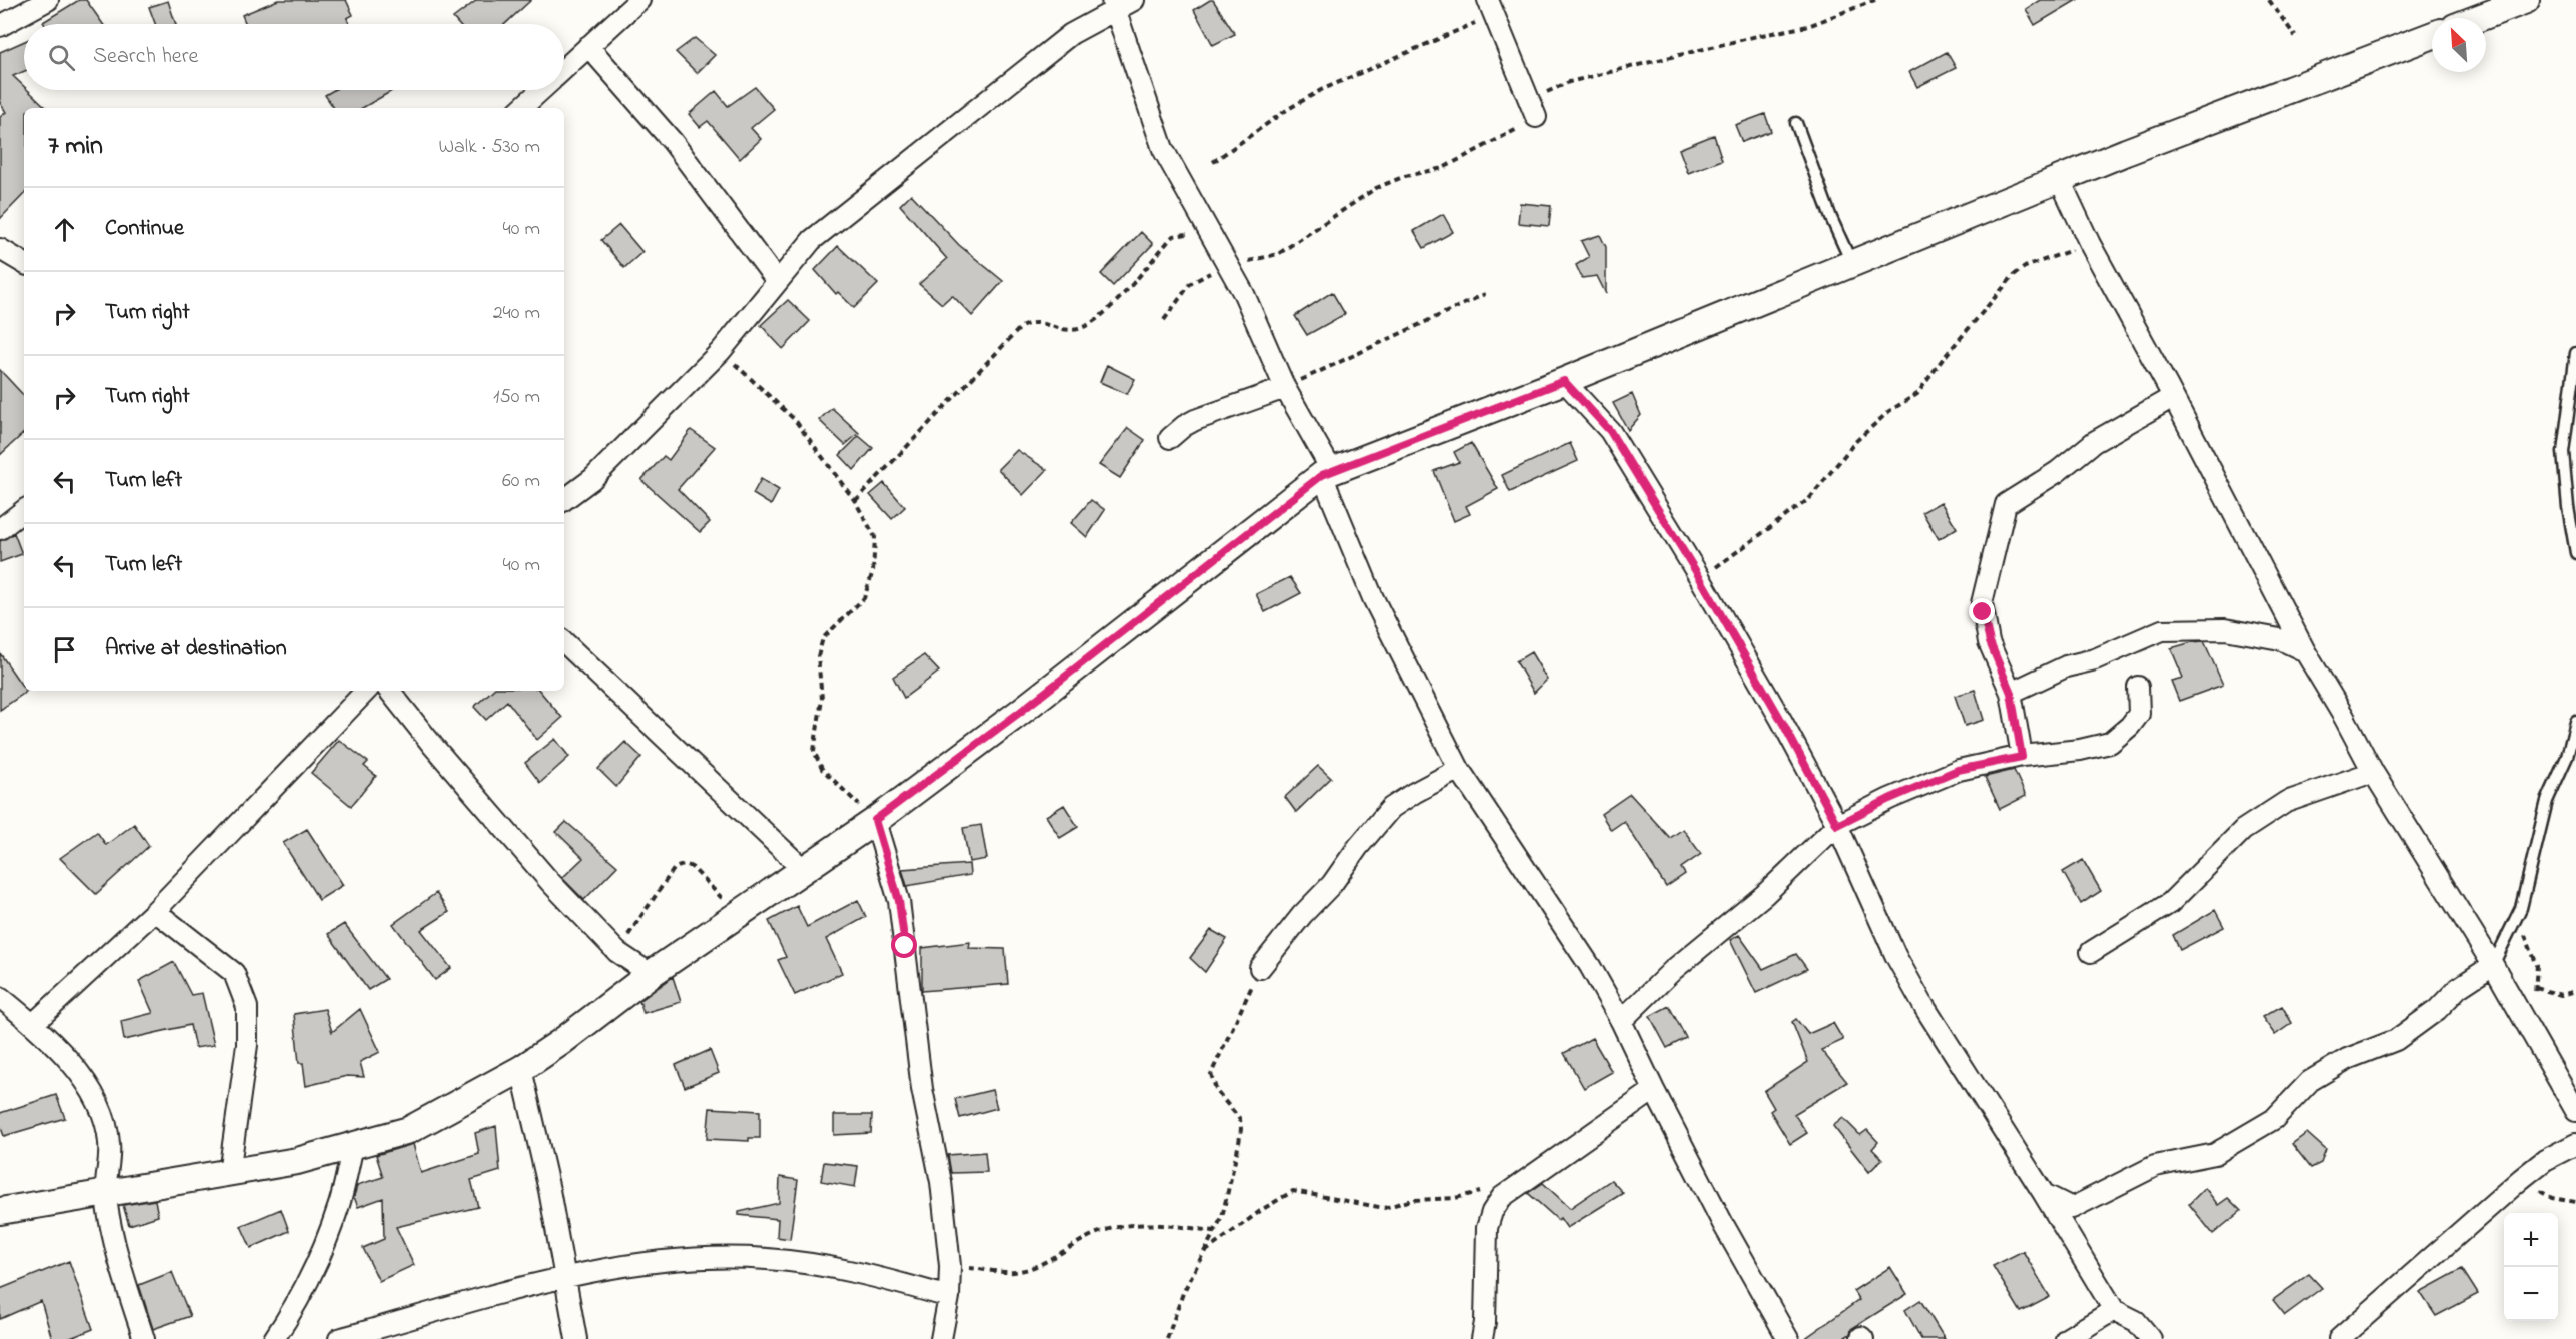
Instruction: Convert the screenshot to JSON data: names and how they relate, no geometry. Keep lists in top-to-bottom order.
{
  "north": "top left",
  "page": {
    "search": "Search here",
    "heading": ["7 min", "Walk · 530 m"],
    "list": [
      ["Continue", "40 m"],
      ["Turn right", "240 m"],
      ["Turn right", "150 m"],
      ["Turn left", "60 m"],
      ["Turn left", "40 m"],
      "Arrive at destination"
    ],
    "map_buttons": ["+", "−"]
  }
}
